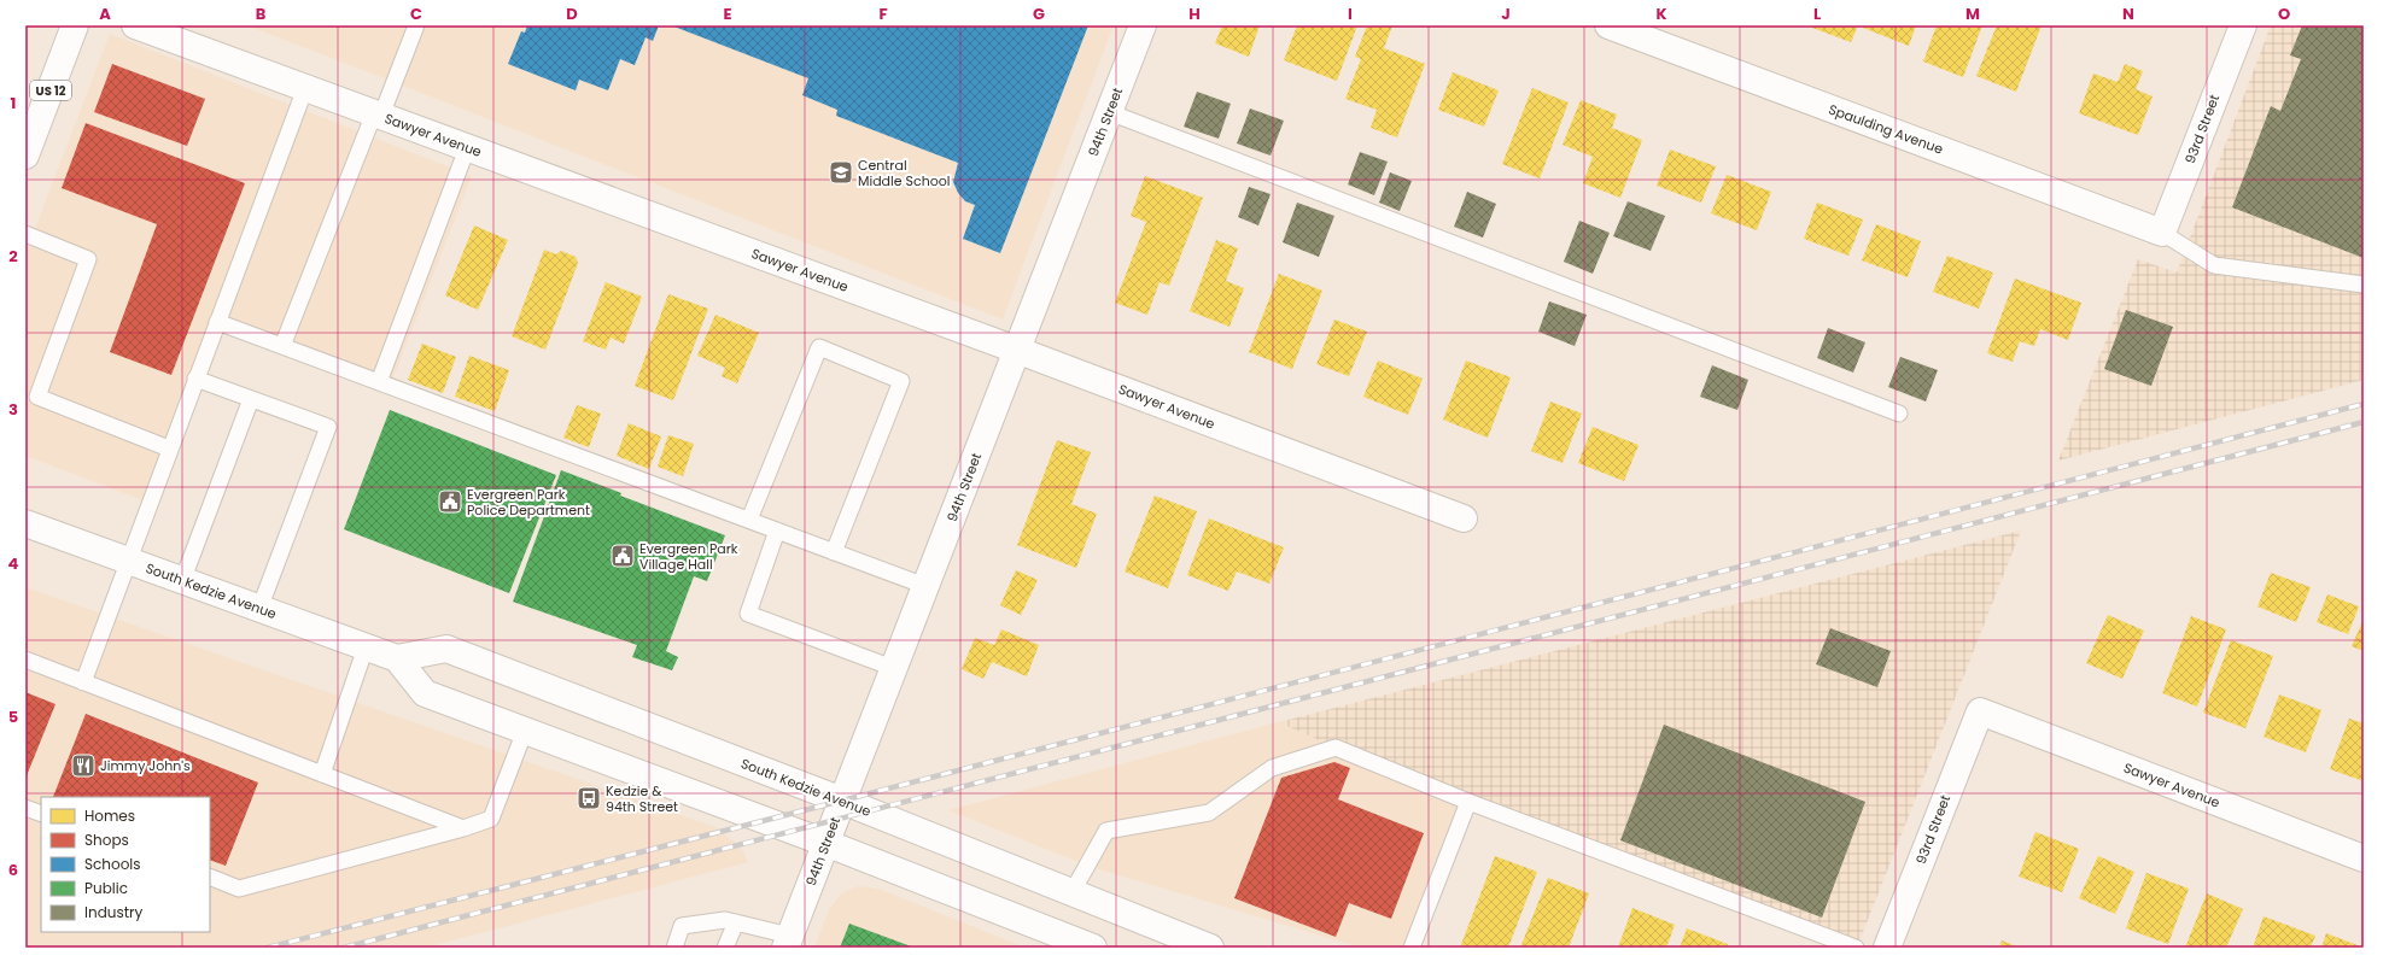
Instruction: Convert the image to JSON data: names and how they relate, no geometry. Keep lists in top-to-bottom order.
{
  "streets": {
    "street": [
      "US 12",
      "94th Street",
      "Spaulding Avenue",
      "93rd Street",
      "Sawyer Avenue",
      "South Kedzie Avenue"
    ]
  },
  "crossings": [
    ["94th Street", "Sawyer Avenue"],
    ["94th Street", "South Kedzie Avenue"],
    ["Spaulding Avenue", "93rd Street"],
    ["93rd Street", "Sawyer Avenue"]
  ],
  "places": {
    "school or university": ["Central Middle School"],
    "public building": ["Evergreen Park Police Department", "Evergreen Park Village Hall"],
    "restaurant": ["Jimmy John's"],
    "bus stop": ["Kedzie & 94th Street"]
  },
  "legend": [
    "Homes",
    "Shops",
    "Schools",
    "Public",
    "Industry"
  ],
  "grid": {
    "columns": [
      "A",
      "B",
      "C",
      "D",
      "E",
      "F",
      "G",
      "H",
      "I",
      "J",
      "K",
      "L",
      "M",
      "N",
      "O"
    ],
    "rows": [
      "1",
      "2",
      "3",
      "4",
      "5",
      "6"
    ]
  }
}
